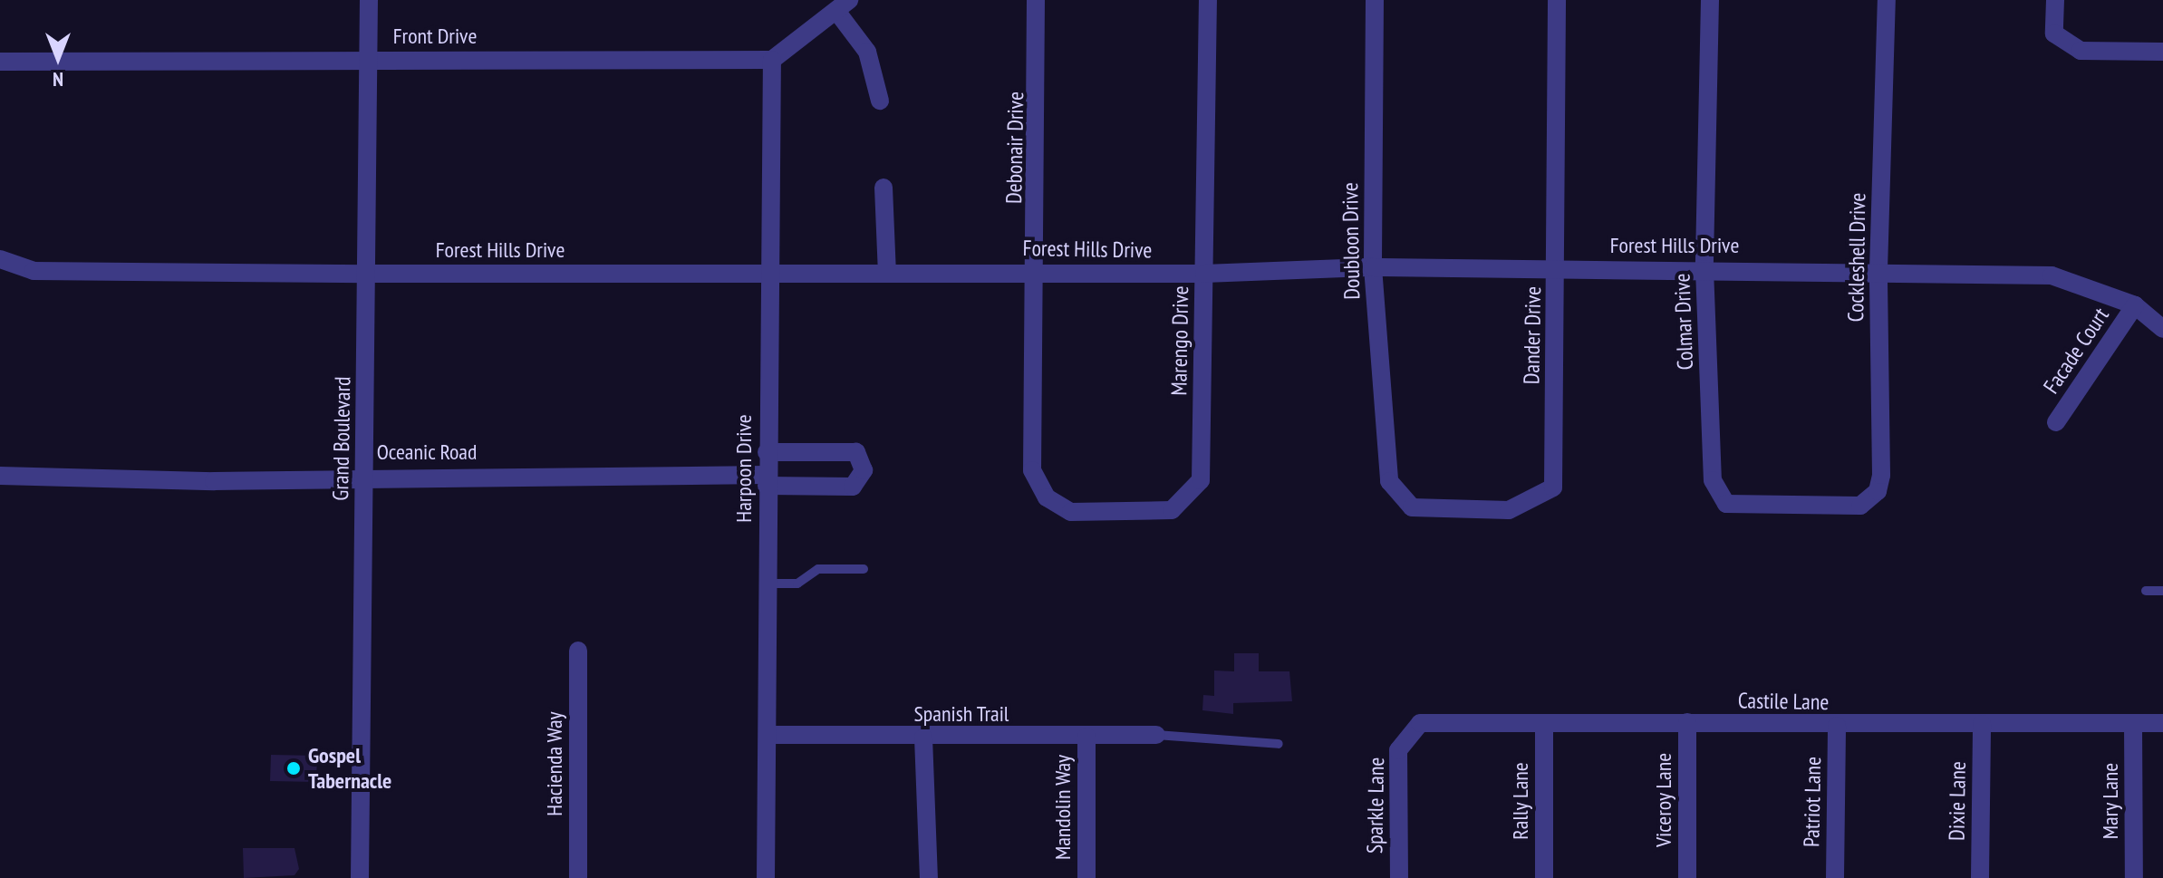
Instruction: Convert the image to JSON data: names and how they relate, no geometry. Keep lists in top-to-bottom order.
{
  "streets": {
    "street": [
      "Front Drive",
      "Debonair Drive",
      "Doubloon Drive",
      "Forest Hills Drive",
      "Cockleshell Drive",
      "Colmar Drive",
      "Dander Drive",
      "Marengo Drive",
      "Facade Court",
      "Grand Boulevard",
      "Oceanic Road",
      "Harpoon Drive",
      "Castile Lane",
      "Spanish Trail",
      "Hacienda Way",
      "Viceroy Lane",
      "Rally Lane",
      "Dixie Lane",
      "Mary Lane",
      "Patriot Lane",
      "Sparkle Lane",
      "Mandolin Way"
    ]
  },
  "crossings": [
    ["Front Drive", "Grand Boulevard"],
    ["Front Drive", "Harpoon Drive"],
    ["Debonair Drive", "Forest Hills Drive"],
    ["Debonair Drive", "Marengo Drive"],
    ["Doubloon Drive", "Forest Hills Drive"],
    ["Doubloon Drive", "Dander Drive"],
    ["Forest Hills Drive", "Cockleshell Drive"],
    ["Forest Hills Drive", "Colmar Drive"],
    ["Forest Hills Drive", "Dander Drive"],
    ["Forest Hills Drive", "Marengo Drive"],
    ["Forest Hills Drive", "Facade Court"],
    ["Forest Hills Drive", "Grand Boulevard"],
    ["Forest Hills Drive", "Harpoon Drive"],
    ["Cockleshell Drive", "Colmar Drive"],
    ["Grand Boulevard", "Oceanic Road"],
    ["Oceanic Road", "Harpoon Drive"],
    ["Harpoon Drive", "Spanish Trail"],
    ["Castile Lane", "Viceroy Lane"],
    ["Castile Lane", "Rally Lane"],
    ["Castile Lane", "Dixie Lane"],
    ["Castile Lane", "Mary Lane"],
    ["Castile Lane", "Patriot Lane"],
    ["Castile Lane", "Sparkle Lane"],
    ["Spanish Trail", "Mandolin Way"]
  ],
  "places": ["Gospel Tabernacle"],
  "north": "bottom"
}
